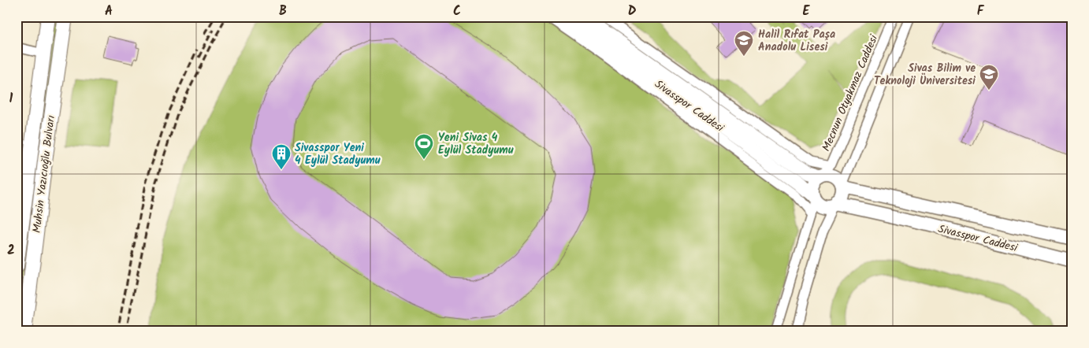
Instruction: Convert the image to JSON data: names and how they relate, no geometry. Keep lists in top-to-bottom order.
{
  "streets": {
    "main road": ["Muhsin Yazıcıoğlu Bulvarı"],
    "street": ["Mecnun Otyakmaz Caddesi", "Sivasspor Caddesi"]
  },
  "crossings": [
    ["Mecnun Otyakmaz Caddesi", "Sivasspor Caddesi"]
  ],
  "places": {
    "school or university": ["Halil Rıfat Paşa Anadolu Lisesi", "Sivas Bilim ve Teknoloji Üniversitesi"],
    "sports": ["Yeni Sivas 4 Eylül Stadyumu"],
    "building": ["Sivasspor Yeni 4 Eylül Stadyumu"]
  },
  "grid": {
    "columns": [
      "A",
      "B",
      "C",
      "D",
      "E",
      "F"
    ],
    "rows": ["1", "2"]
  }
}
